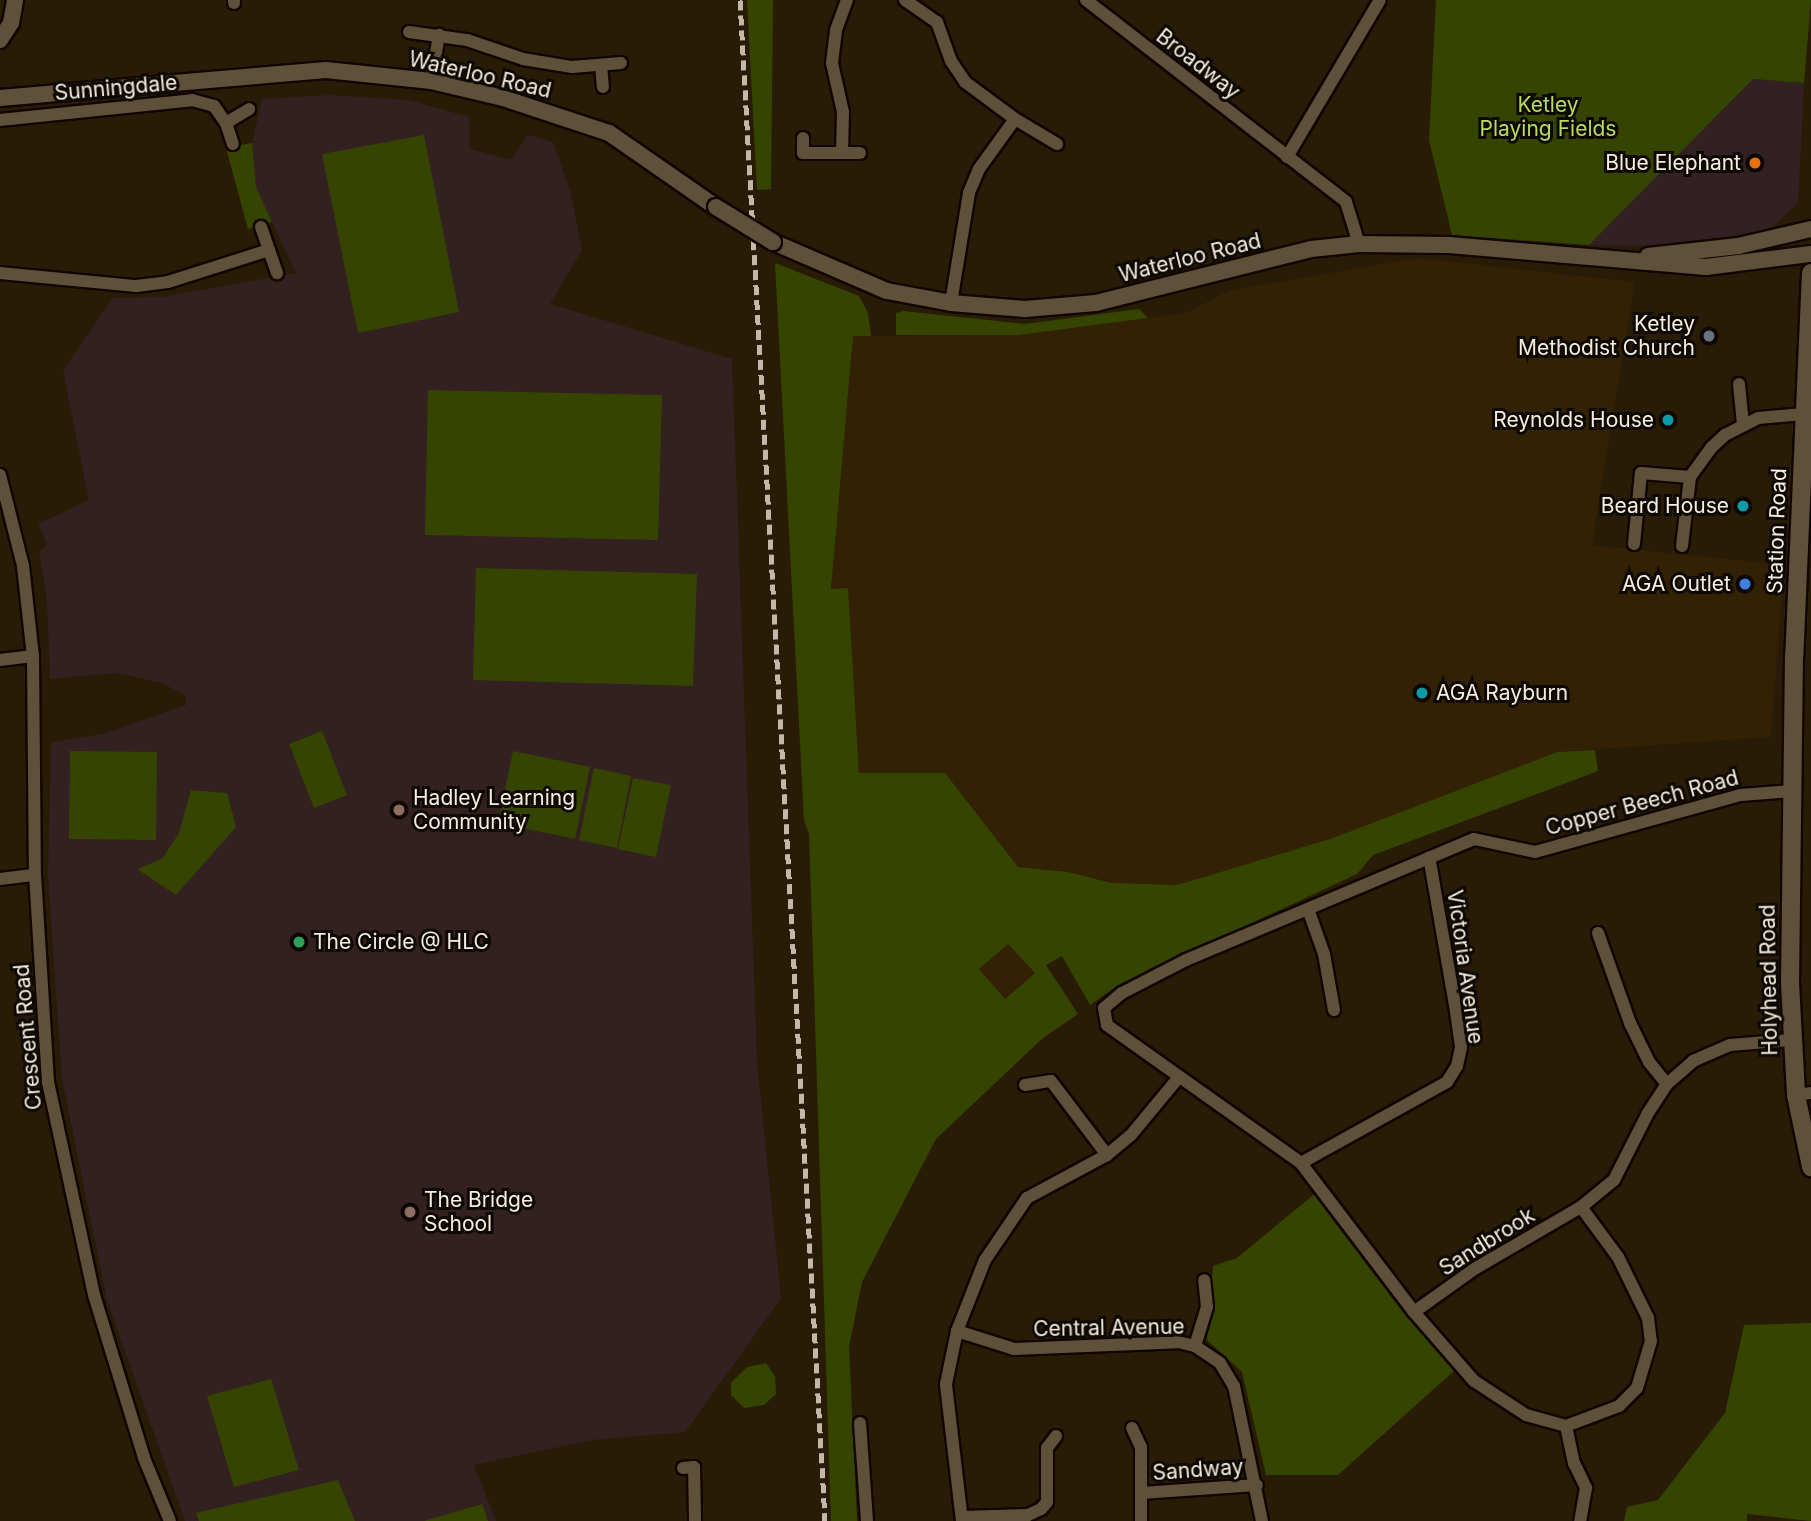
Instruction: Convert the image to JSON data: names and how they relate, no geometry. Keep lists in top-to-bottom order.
{
  "streets": {
    "main road": ["Station Road", "Holyhead Road"],
    "street": [
      "Broadway",
      "Waterloo Road",
      "Sunningdale",
      "Copper Beech Road",
      "Victoria Avenue",
      "Crescent Road",
      "Sandbrook",
      "Central Avenue",
      "Sandway"
    ]
  },
  "crossings": [
    ["Broadway", "Waterloo Road"],
    ["Station Road", "Copper Beech Road"],
    ["Station Road", "Holyhead Road"],
    ["Copper Beech Road", "Victoria Avenue"],
    ["Copper Beech Road", "Holyhead Road"],
    ["Holyhead Road", "Sandbrook"]
  ],
  "parks": ["Ketley Playing Fields"],
  "places": [
    "Blue Elephant",
    "Ketley Methodist Church",
    "Reynolds House",
    "Beard House",
    "AGA Outlet",
    "AGA Rayburn",
    "Hadley Learning Community",
    "The Circle @ HLC",
    "The Bridge School"
  ]
}
